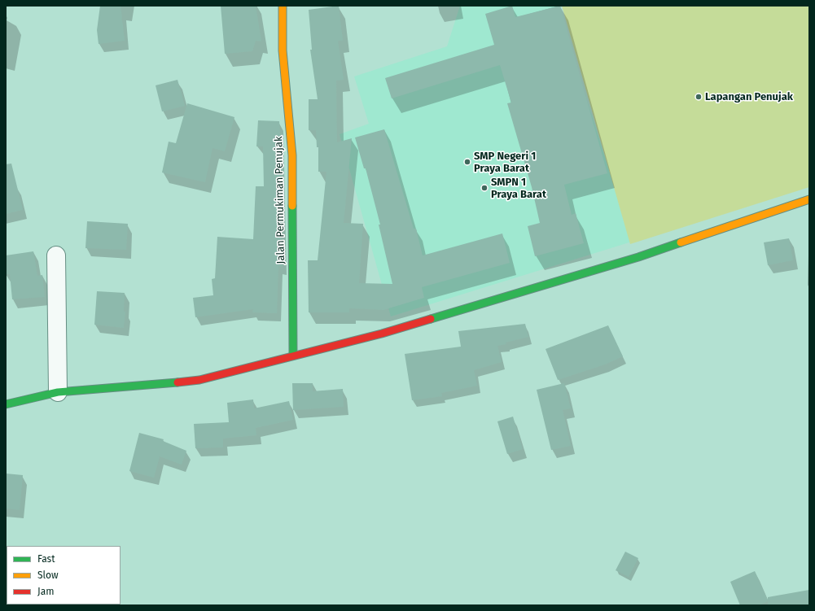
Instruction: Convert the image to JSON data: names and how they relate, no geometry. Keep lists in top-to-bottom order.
{
  "streets": {
    "street": ["Jalan Permukiman Penujak"]
  },
  "places": ["Lapangan Penujak", "SMP Negeri 1 Praya Barat", "SMPN 1 Praya Barat"],
  "legend": ["Fast", "Slow", "Jam"]
}
